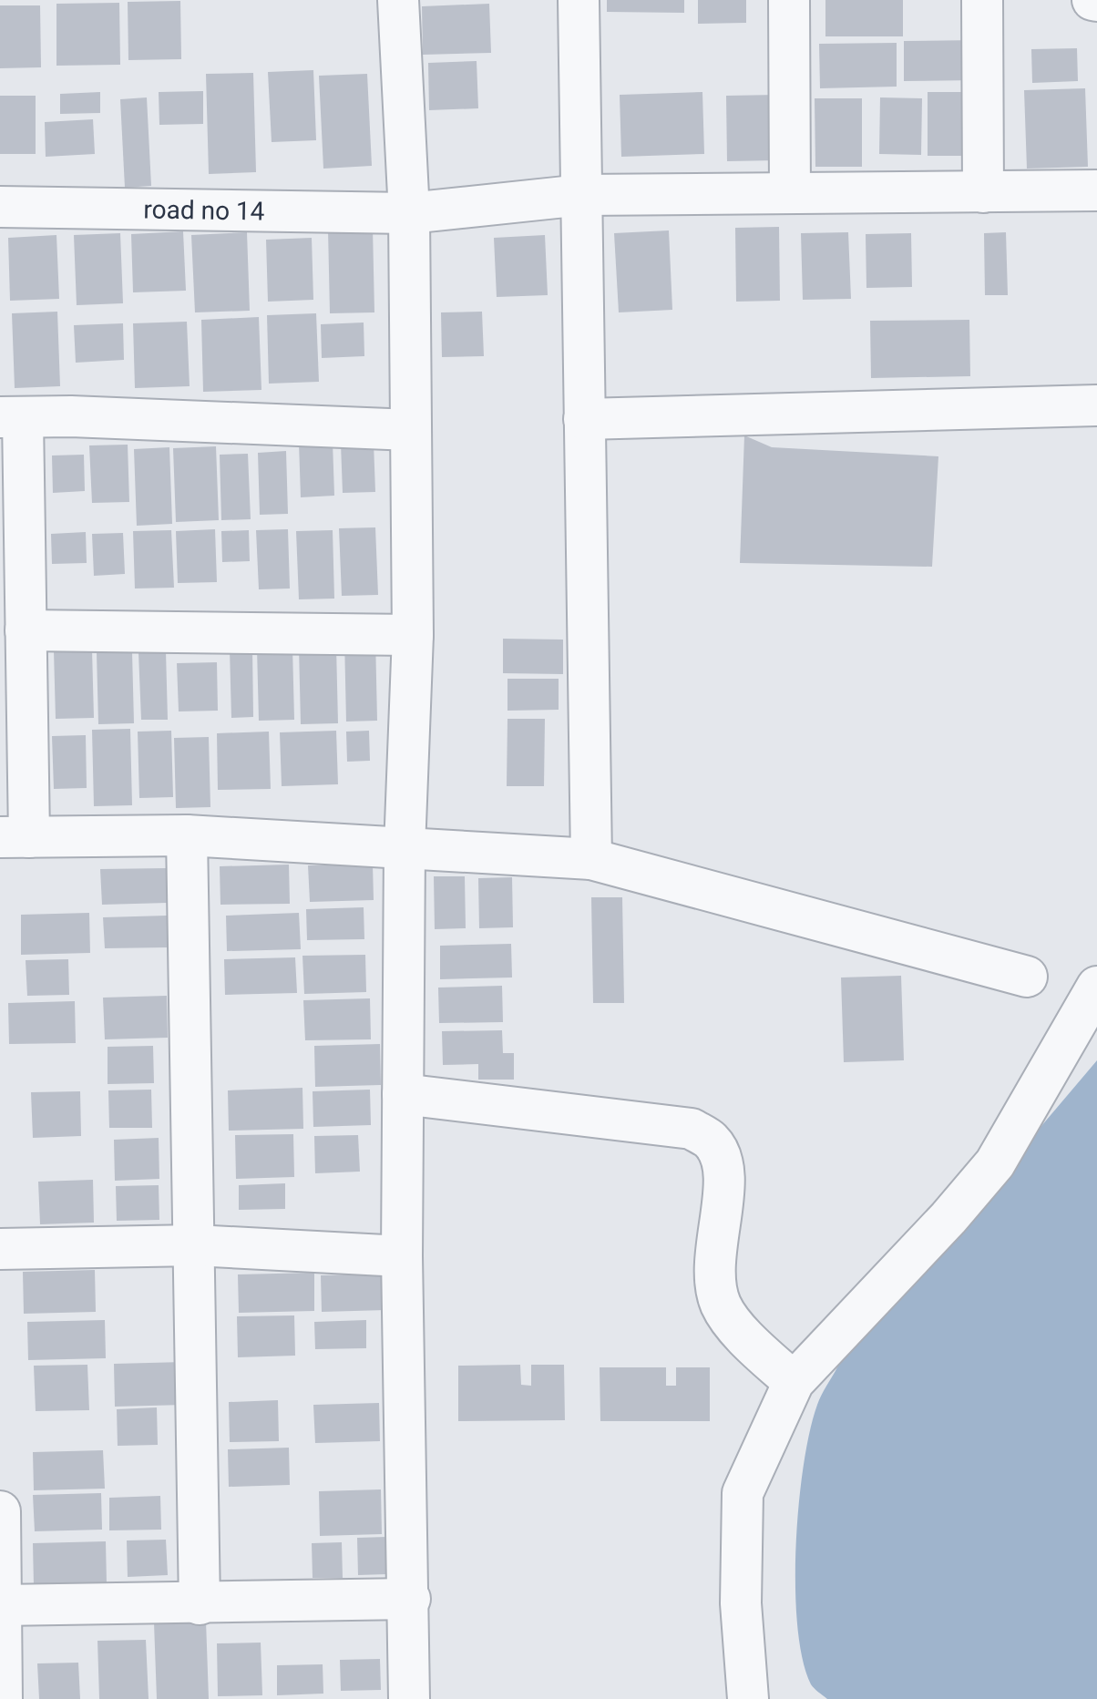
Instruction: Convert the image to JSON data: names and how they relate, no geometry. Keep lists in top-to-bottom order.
{
  "streets": {
    "street": ["road no 14"]
  }
}
